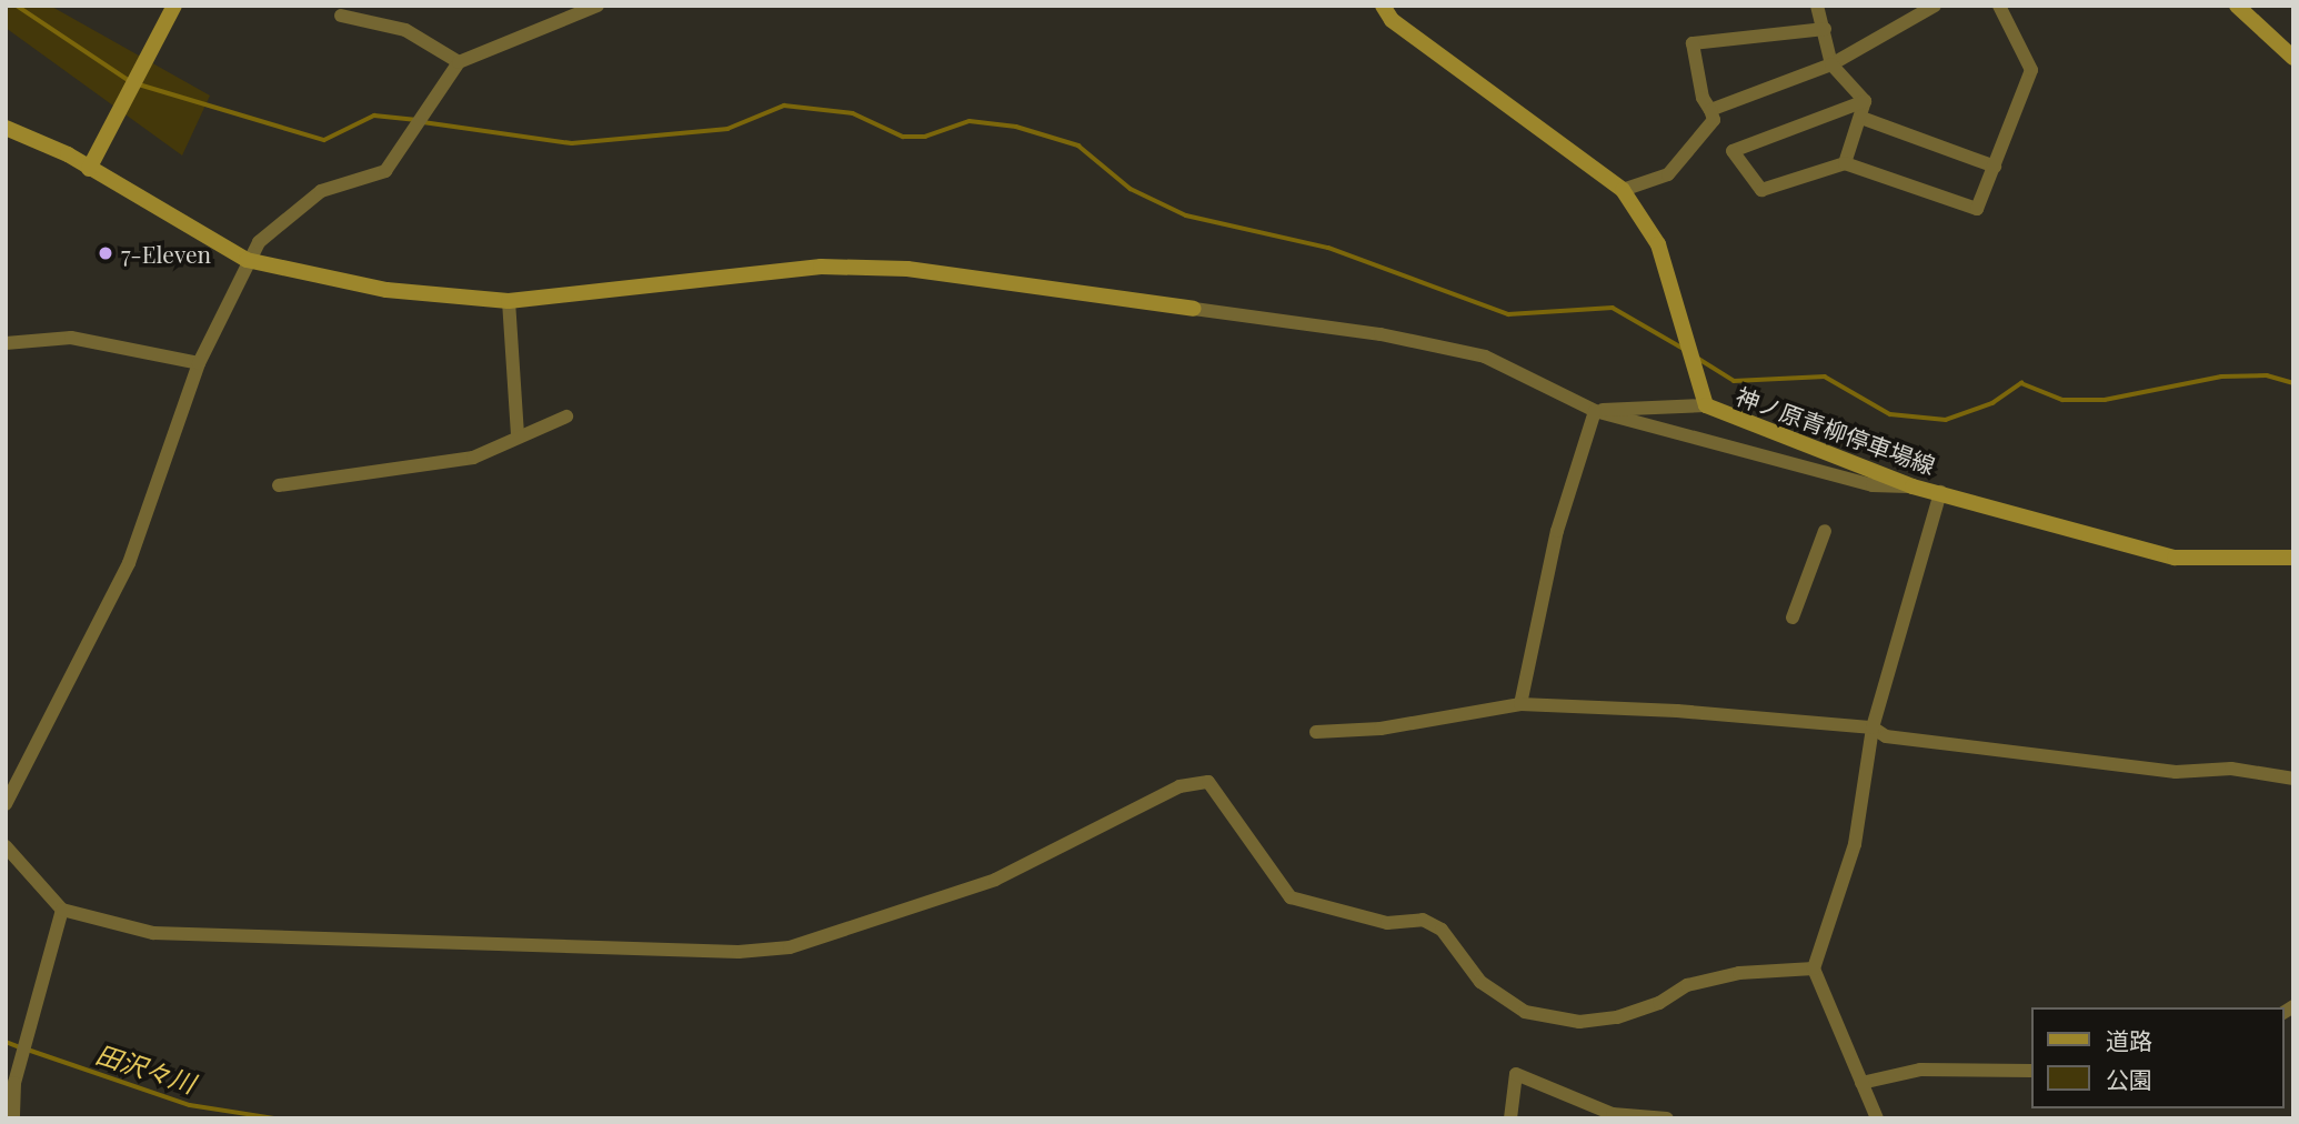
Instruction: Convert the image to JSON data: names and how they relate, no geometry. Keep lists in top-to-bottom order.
{
  "streets": {
    "street": ["神ノ原青柳停車場線"]
  },
  "water": ["田沢々川"],
  "places": ["7-Eleven"],
  "legend": ["道路", "公園"]
}
